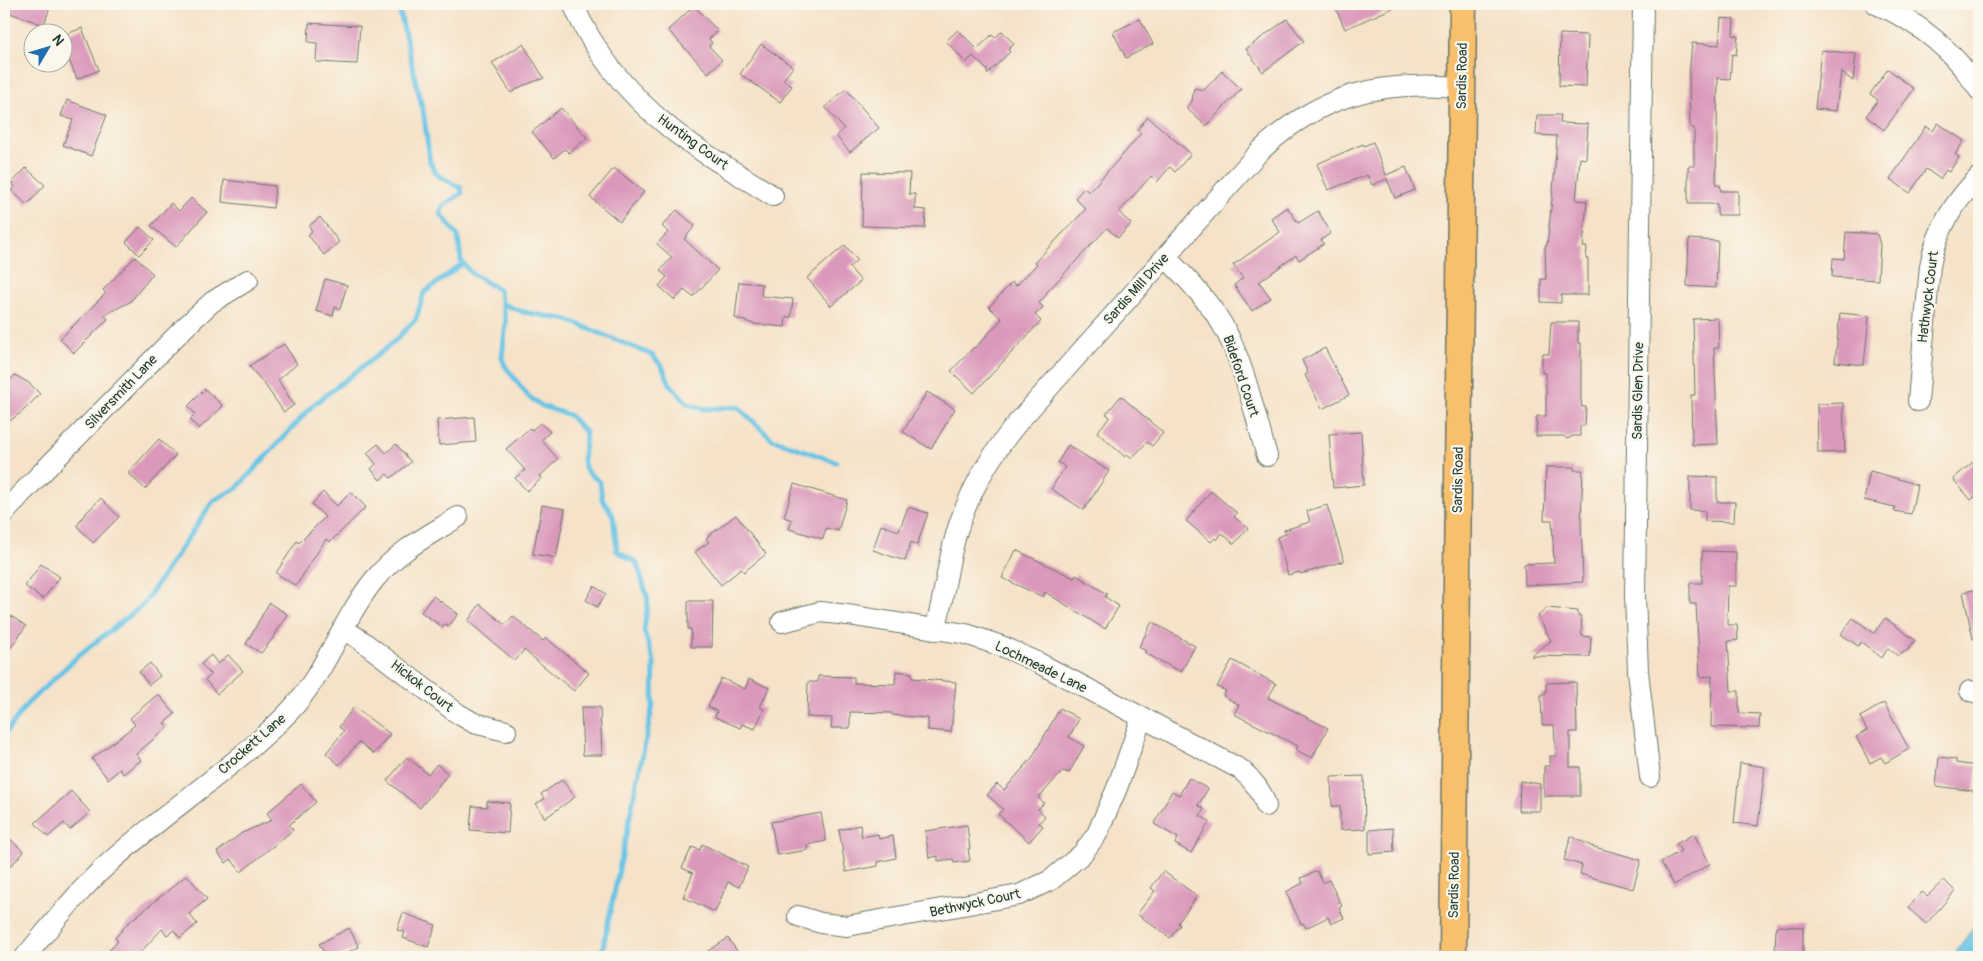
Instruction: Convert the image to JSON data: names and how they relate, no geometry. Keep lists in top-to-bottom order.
{
  "streets": {
    "main road": ["Sardis Road"],
    "street": [
      "Hunting Court",
      "Sardis Mill Drive",
      "Hathwyck Court",
      "Bideford Court",
      "Sardis Glen Drive",
      "Silversmith Lane",
      "Lochmeade Lane",
      "Hickok Court",
      "Crockett Lane",
      "Bethwyck Court"
    ]
  },
  "crossings": [
    ["Sardis Road", "Sardis Mill Drive"],
    ["Sardis Mill Drive", "Bideford Court"],
    ["Sardis Mill Drive", "Lochmeade Lane"],
    ["Lochmeade Lane", "Bethwyck Court"],
    ["Hickok Court", "Crockett Lane"]
  ],
  "north": "top right"
}
